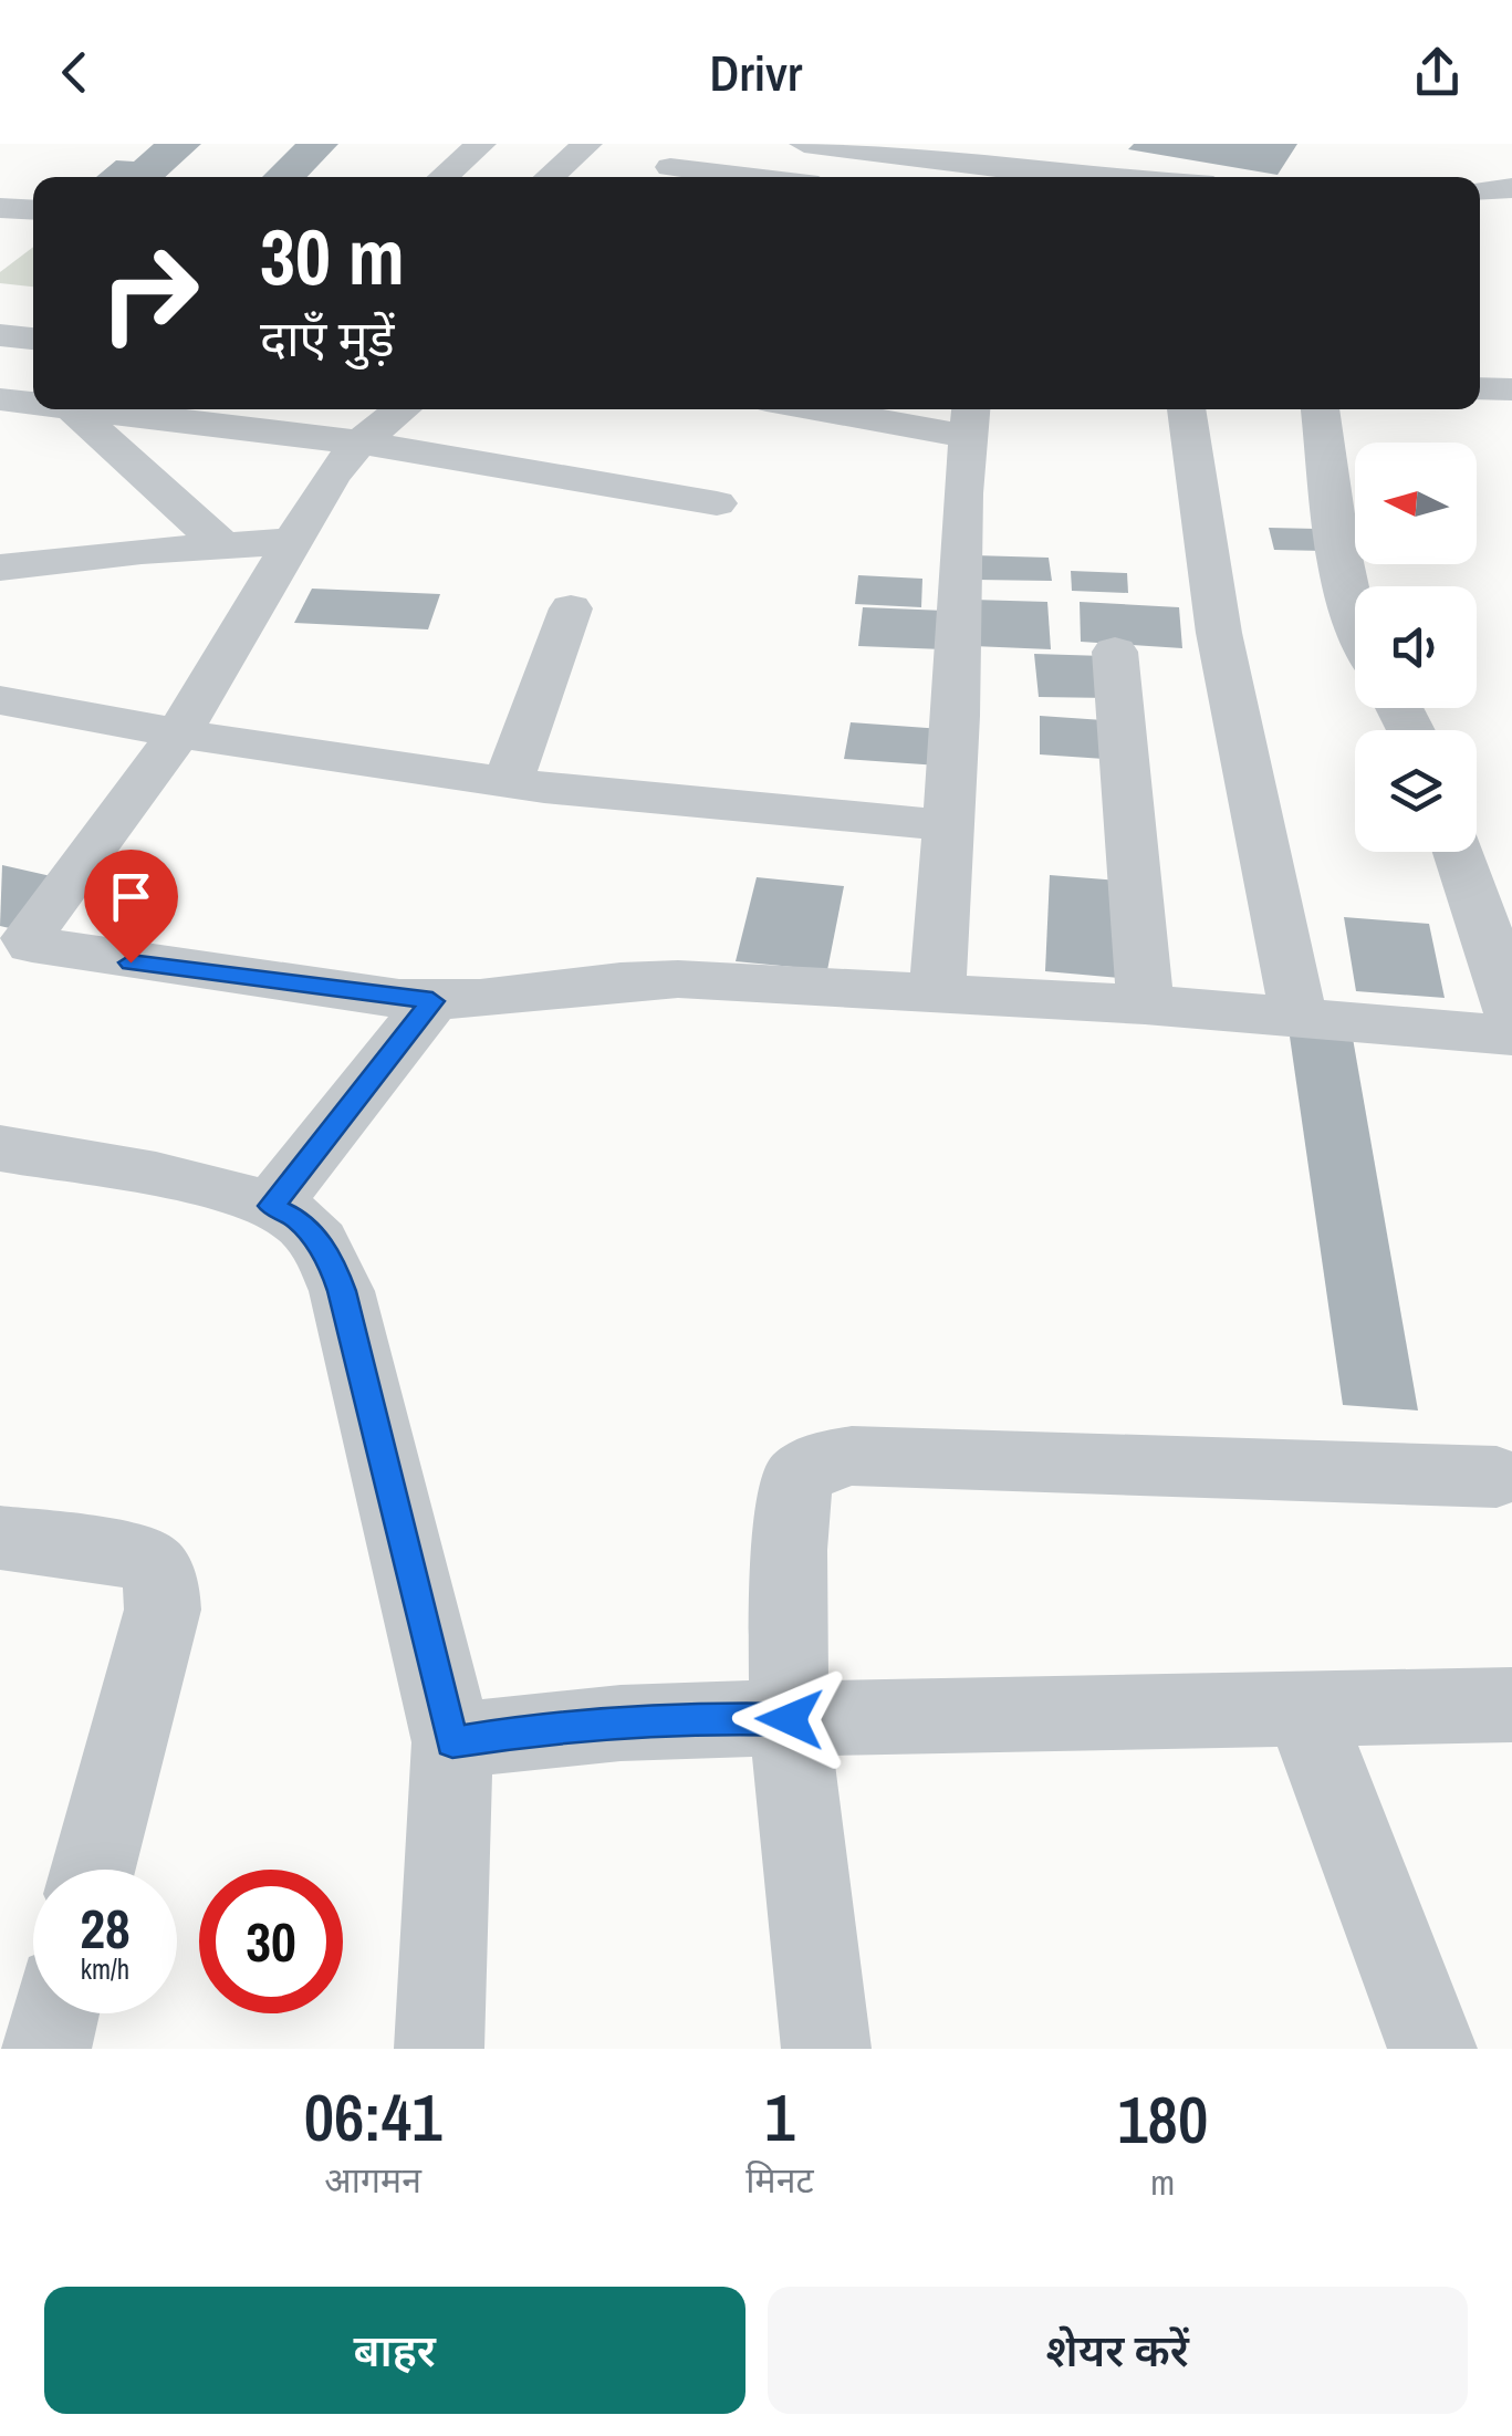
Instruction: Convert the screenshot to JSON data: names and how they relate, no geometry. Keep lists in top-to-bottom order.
{
  "north": "left",
  "page": {
    "header": "Drivr",
    "turn": ["30 m", "दाएँ मुड़ें"],
    "speed": "28 km/h",
    "limit": "30",
    "eta": [
      "06:41",
      "आगमन",
      "1",
      "मिनट",
      "180",
      "m"
    ],
    "buttons": ["बाहर", "शेयर करें"]
  }
}
